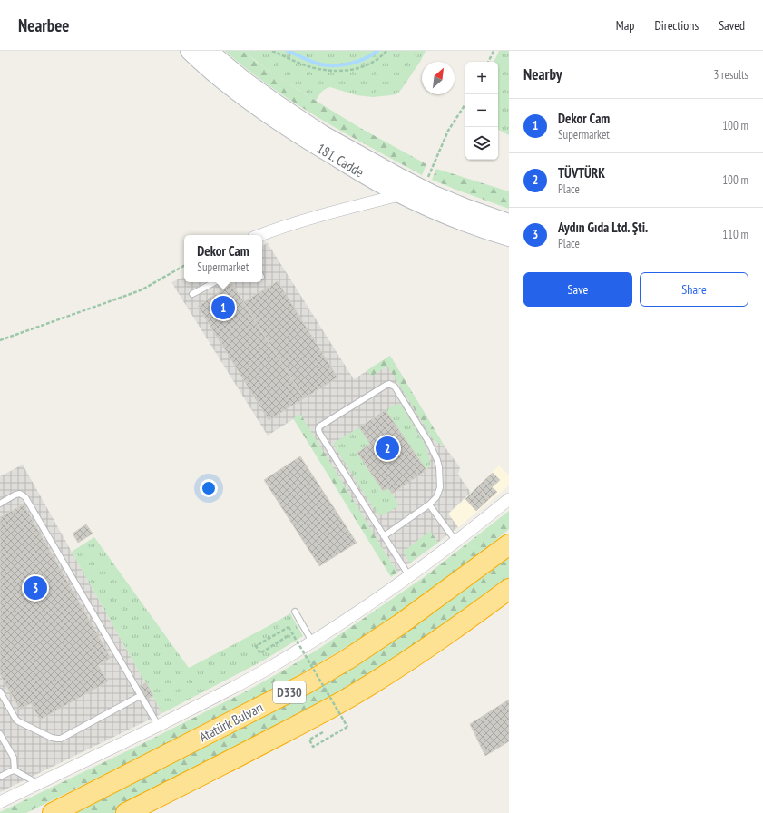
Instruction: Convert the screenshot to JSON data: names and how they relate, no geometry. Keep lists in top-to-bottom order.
{
  "streets": {
    "highway": ["D330", "Atatürk Bulvarı"],
    "street": ["181. Cadde"]
  },
  "north": "top right",
  "page": {
    "header": "Nearbee",
    "nav": ["Map", "Directions", "Saved"],
    "heading": ["Nearby", "3 results"],
    "map_buttons": ["+", "−"],
    "list": [
      {
        "mark": "1",
        "name": "Dekor Cam",
        "note": "Supermarket",
        "value": "100 m"
      },
      {
        "mark": "2",
        "name": "TÜVTÜRK",
        "note": "Place",
        "value": "100 m"
      },
      {
        "mark": "3",
        "name": "Aydın Gıda Ltd. Şti.",
        "note": "Place",
        "value": "110 m"
      }
    ],
    "popup": ["Dekor Cam", "Supermarket"],
    "buttons": ["Save", "Share"],
    "pins": ["1", "2", "3"]
  }
}
